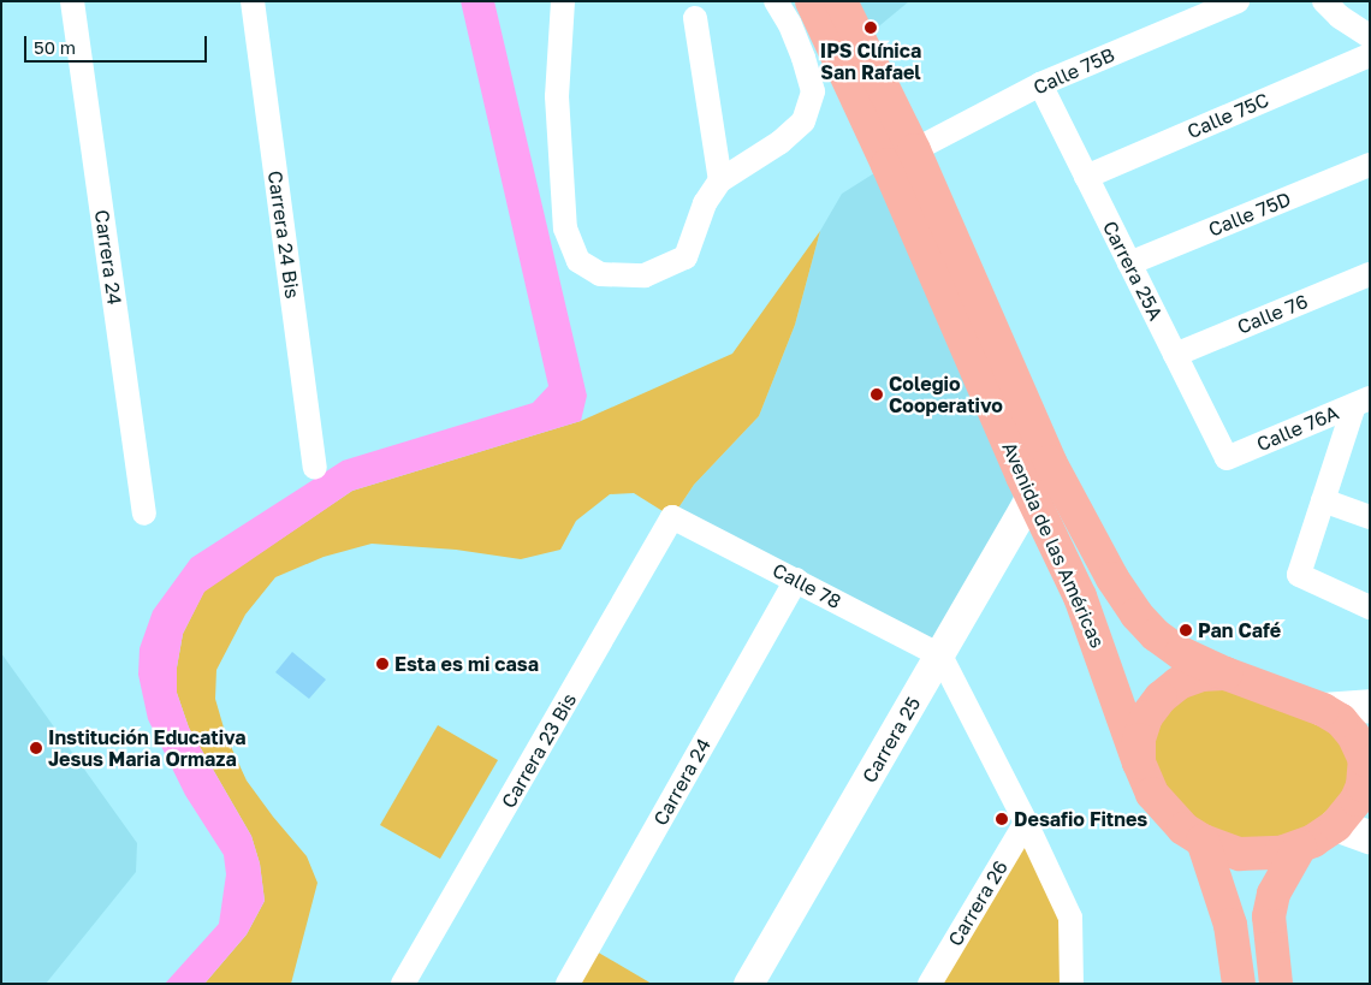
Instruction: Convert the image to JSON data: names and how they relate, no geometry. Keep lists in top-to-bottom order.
{
  "streets": {
    "main road": ["Avenida de las Américas"],
    "street": [
      "Calle 75B",
      "Calle 75C",
      "Calle 75D",
      "Carrera 24 Bis",
      "Carrera 24",
      "Carrera 25A",
      "Calle 76",
      "Calle 76A",
      "Calle 78",
      "Carrera 25",
      "Carrera 23 Bis",
      "Carrera 26"
    ]
  },
  "crossings": [
    ["Calle 75B", "Carrera 25A"],
    ["Calle 75B", "Avenida de las Américas"],
    ["Calle 75C", "Carrera 25A"],
    ["Calle 75D", "Carrera 25A"],
    ["Carrera 24", "Calle 78"],
    ["Carrera 25A", "Calle 76"],
    ["Carrera 25A", "Calle 76A"],
    ["Avenida de las Américas", "Carrera 25"],
    ["Calle 78", "Carrera 25"],
    ["Calle 78", "Carrera 23 Bis"]
  ],
  "places": [
    "IPS Clínica San Rafael",
    "Colegio Cooperativo",
    "Pan Café",
    "Esta es mi casa",
    "Institución Educativa Jesus Maria Ormaza",
    "Desafio Fitnes"
  ],
  "scale_bar": "50 m"
}
